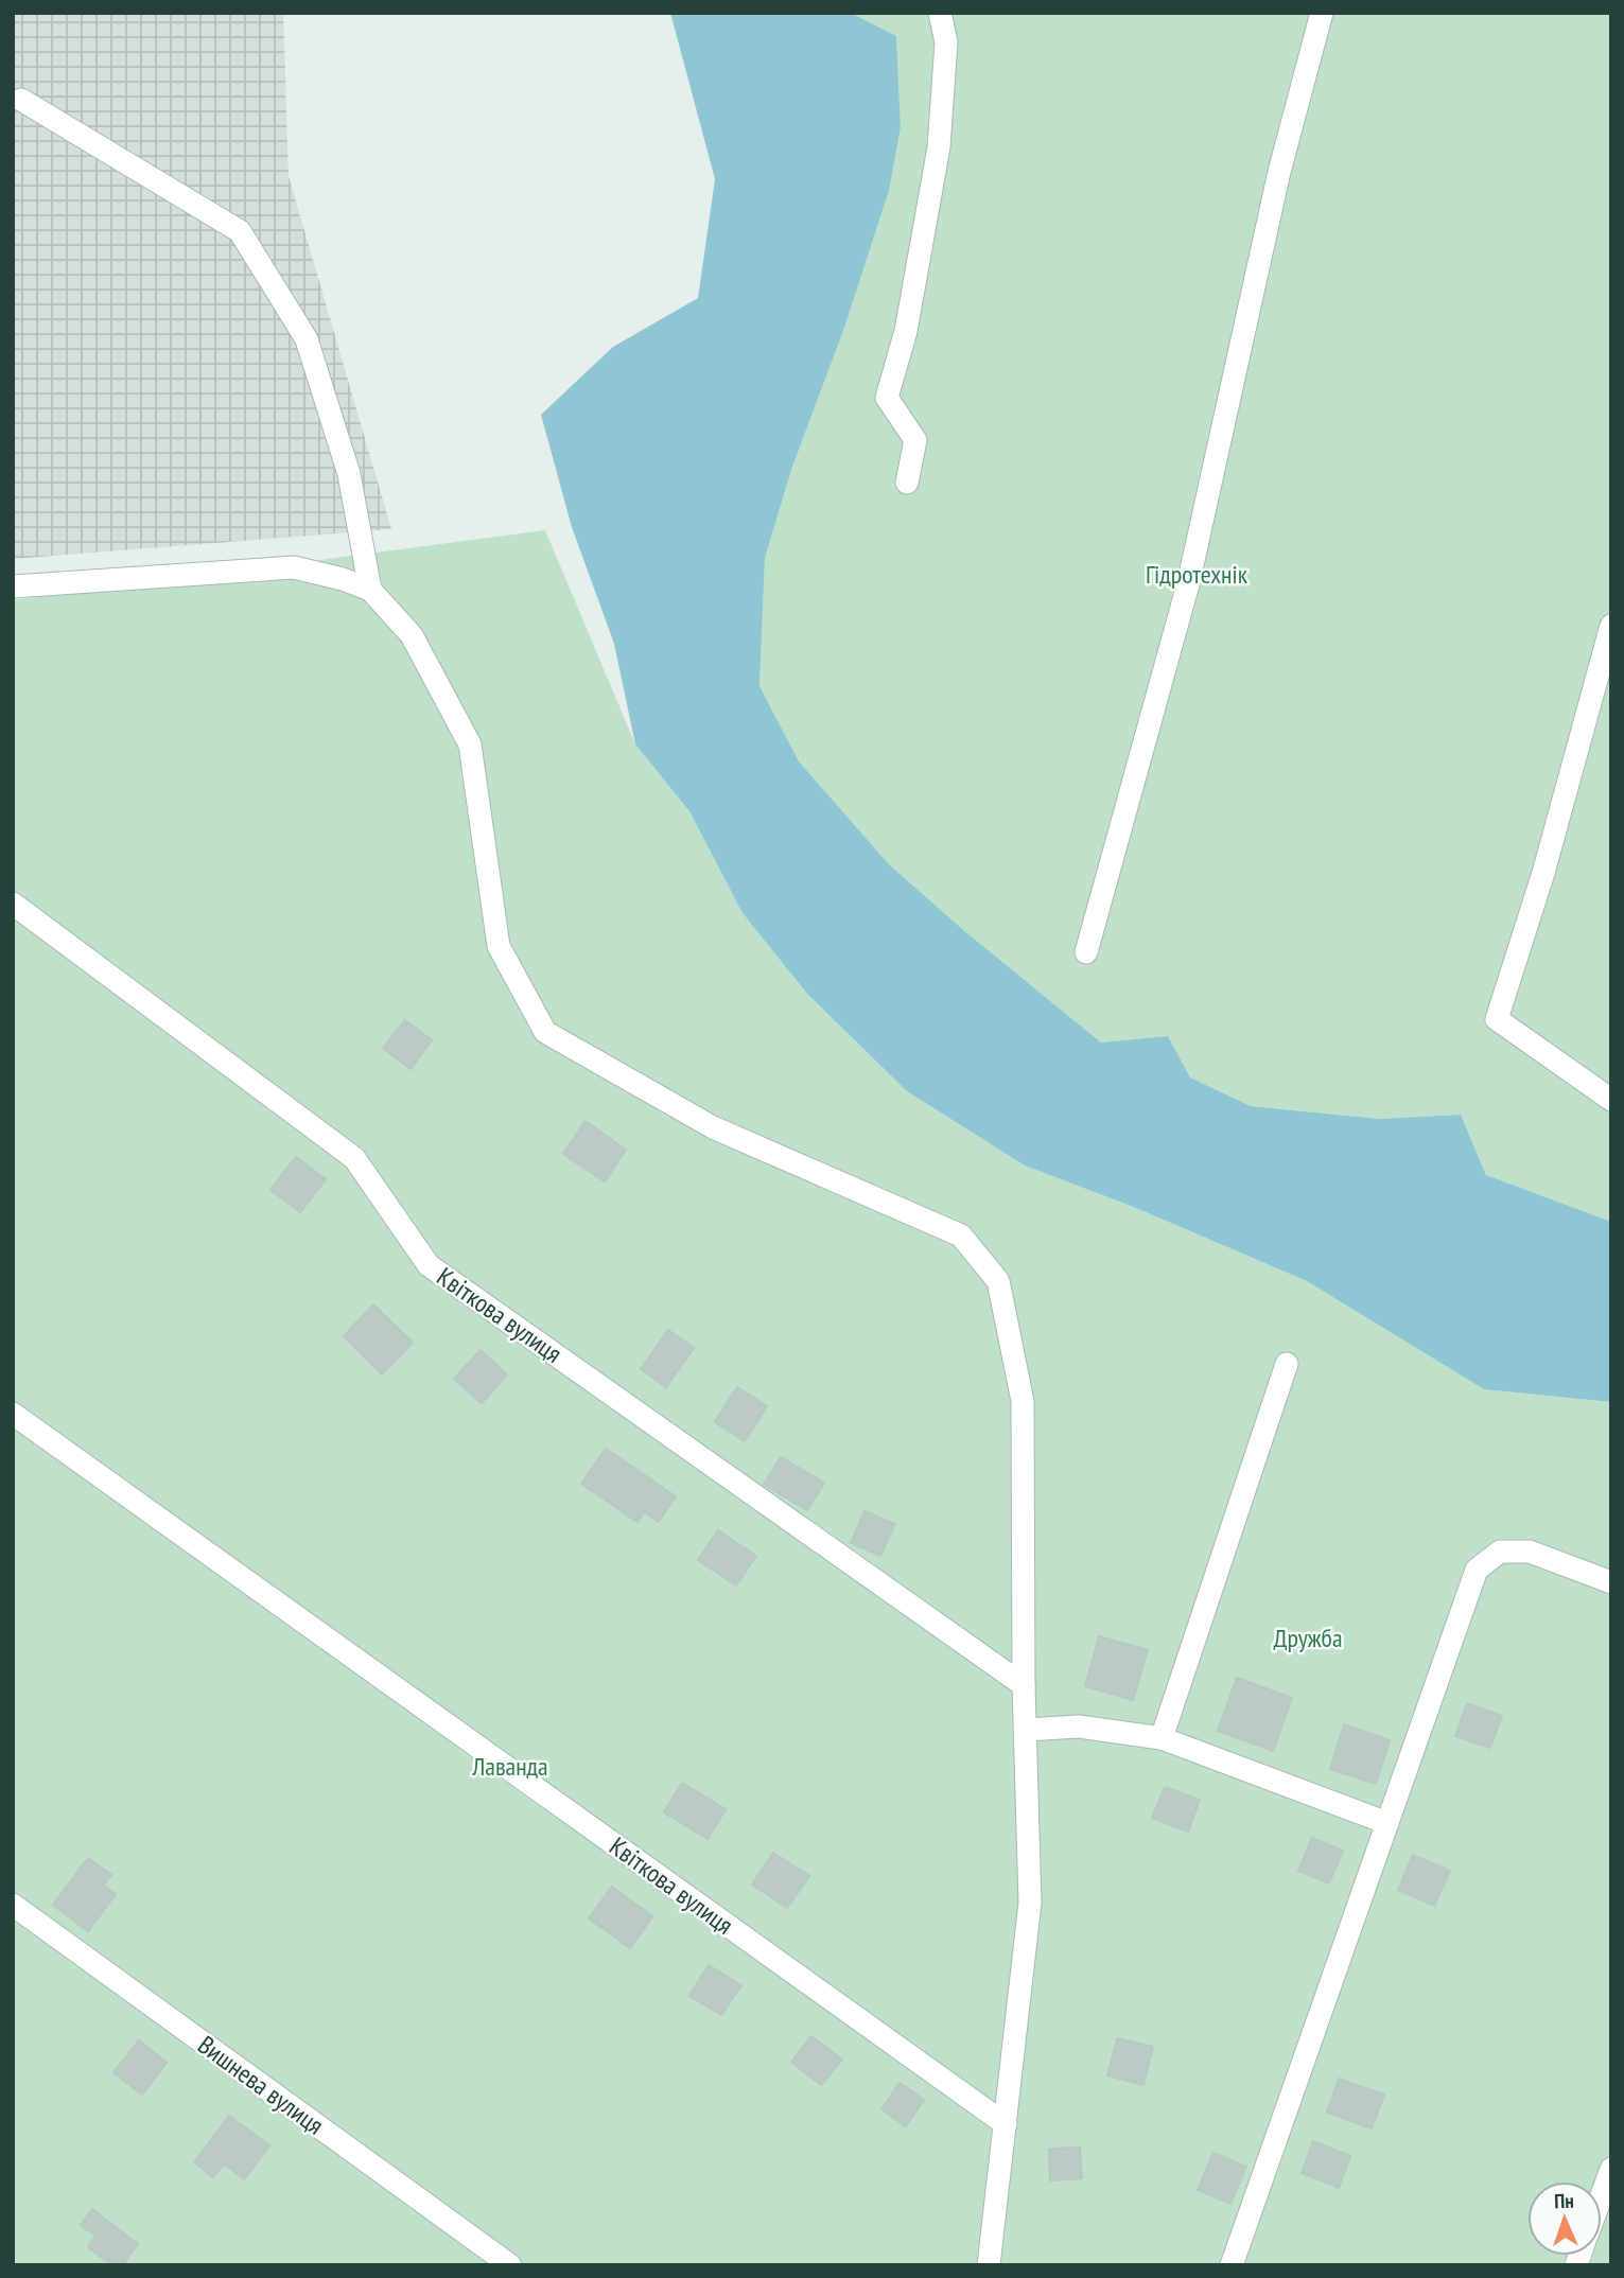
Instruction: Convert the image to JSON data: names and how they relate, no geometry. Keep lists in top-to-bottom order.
{
  "streets": {
    "street": ["Квіткова вулиця", "Вишнева вулиця"]
  },
  "parks": ["Гідротехнік", "Дружба", "Лаванда"],
  "north": "top"
}
